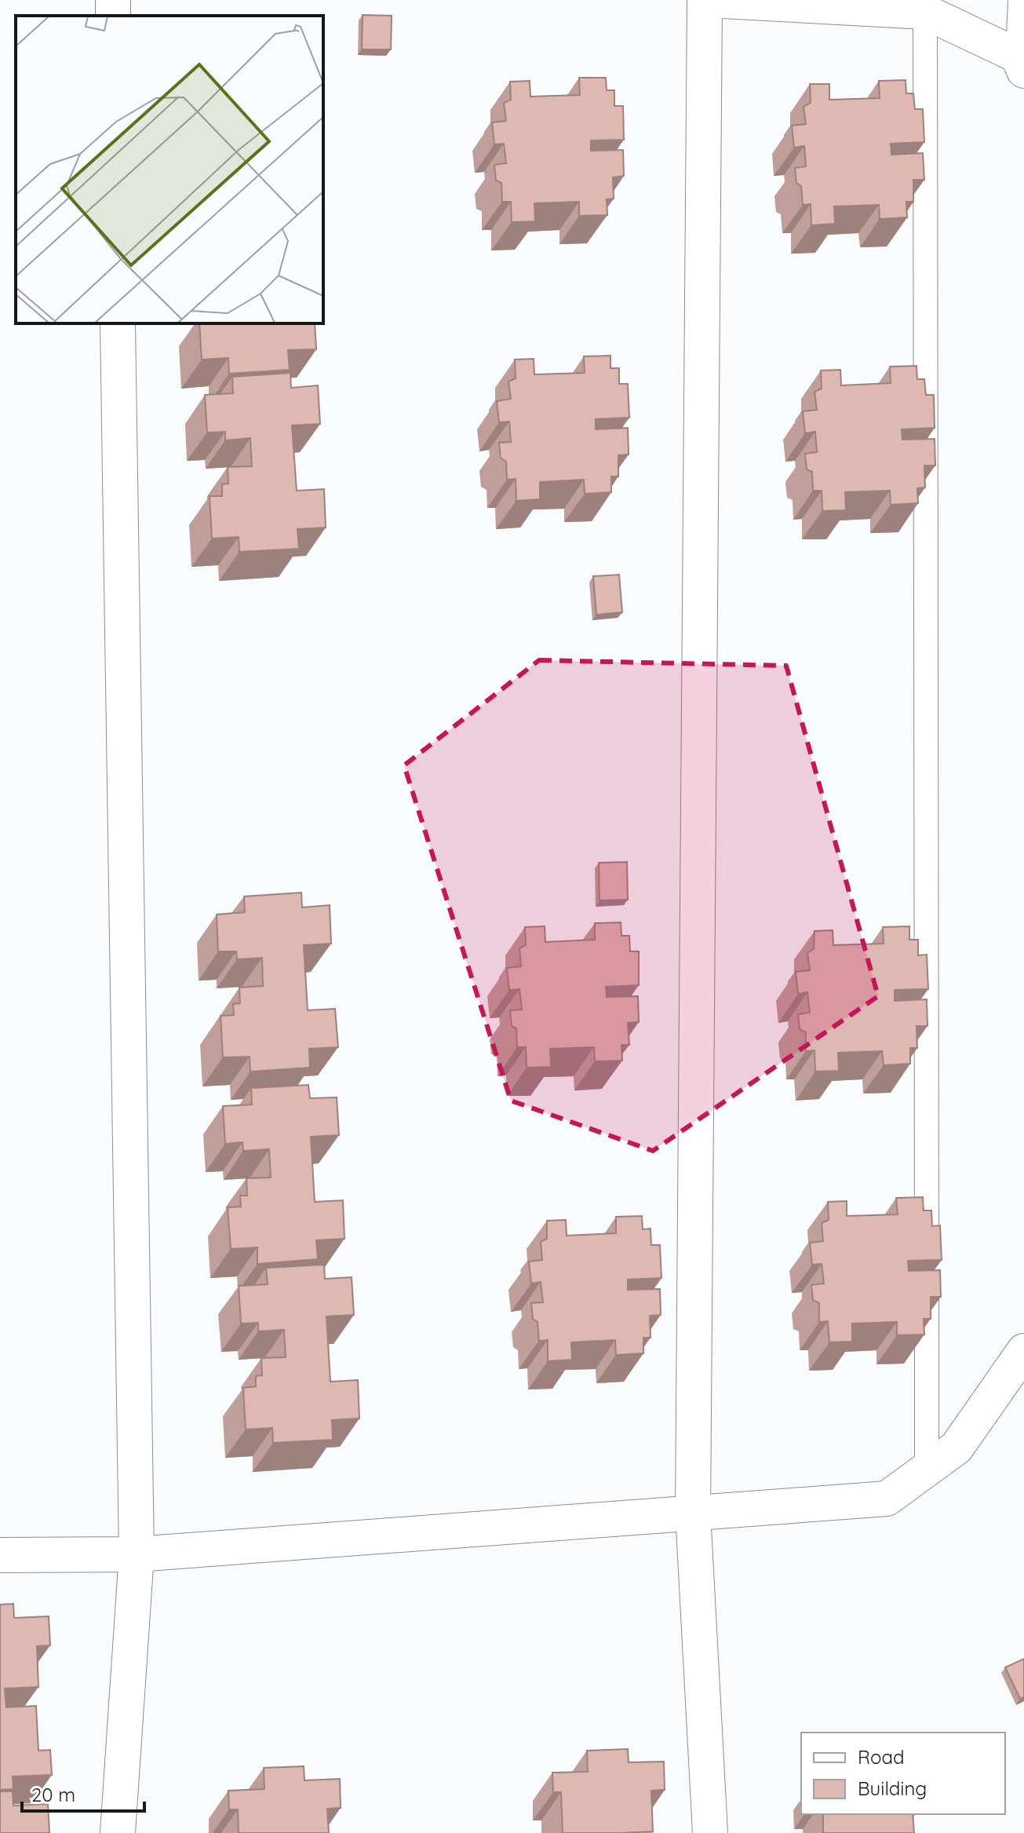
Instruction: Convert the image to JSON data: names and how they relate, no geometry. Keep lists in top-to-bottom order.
{
  "legend": ["Road", "Building"],
  "scale_bar": "20 m"
}
